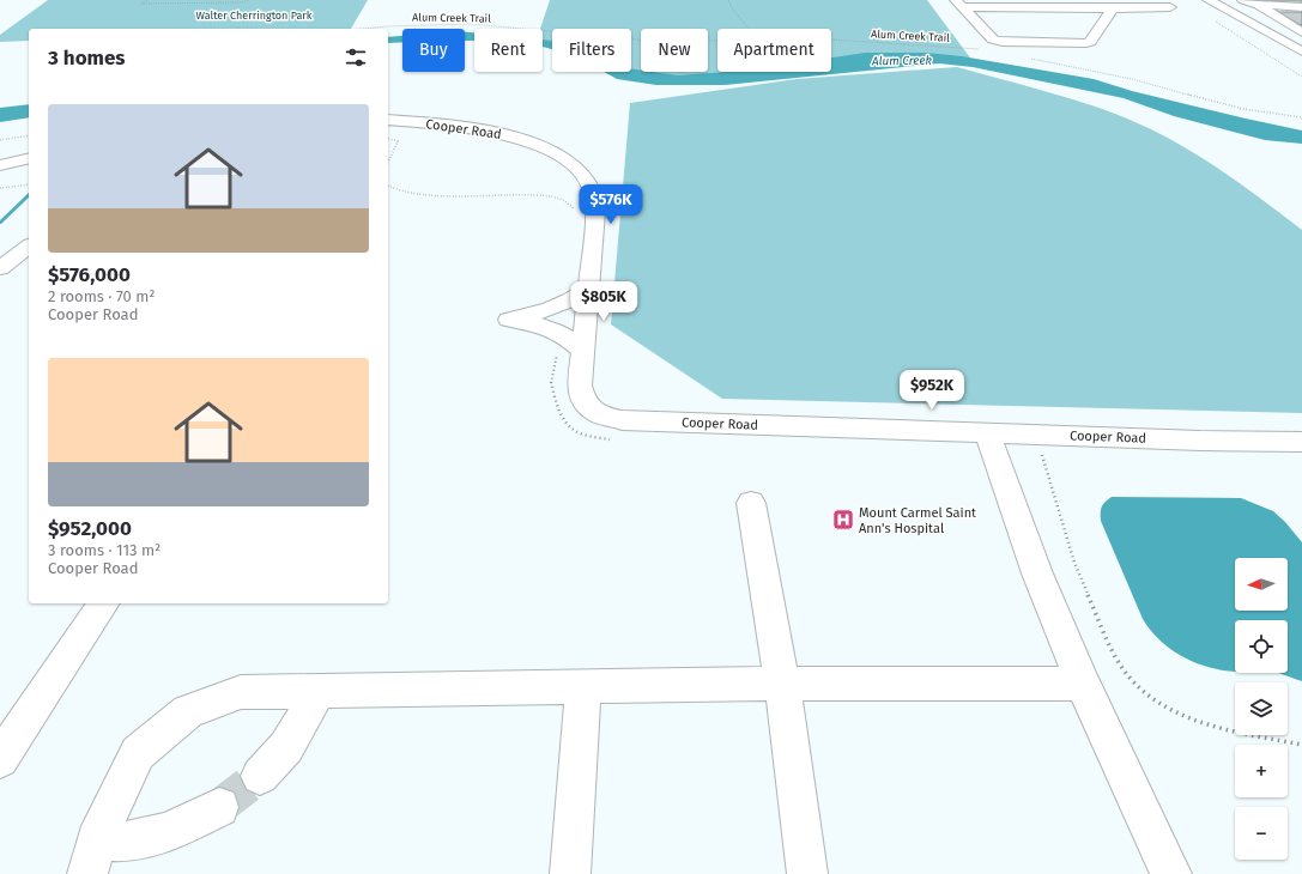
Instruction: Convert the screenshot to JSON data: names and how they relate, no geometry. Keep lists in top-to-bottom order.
{
  "streets": {
    "street": ["Cooper Road"],
    "path": ["Alum Creek Trail"]
  },
  "water": ["Alum Creek"],
  "parks": ["Walter Cherrington Park"],
  "places": {
    "hospital": ["Mount Carmel Saint Ann's Hospital"]
  },
  "north": "left",
  "page": {
    "chip": [
      "Buy",
      "Rent",
      "Filters",
      "New",
      "Apartment"
    ],
    "heading": "3 homes",
    "list": [
      {
        "name": "$576,000",
        "note": "2 rooms · 70 m² · Cooper Road"
      },
      {
        "name": "$952,000",
        "note": "3 rooms · 113 m² · Cooper Road"
      }
    ],
    "price": ["$576K", "$805K", "$952K"],
    "map_buttons": ["+", "−"]
  }
}
